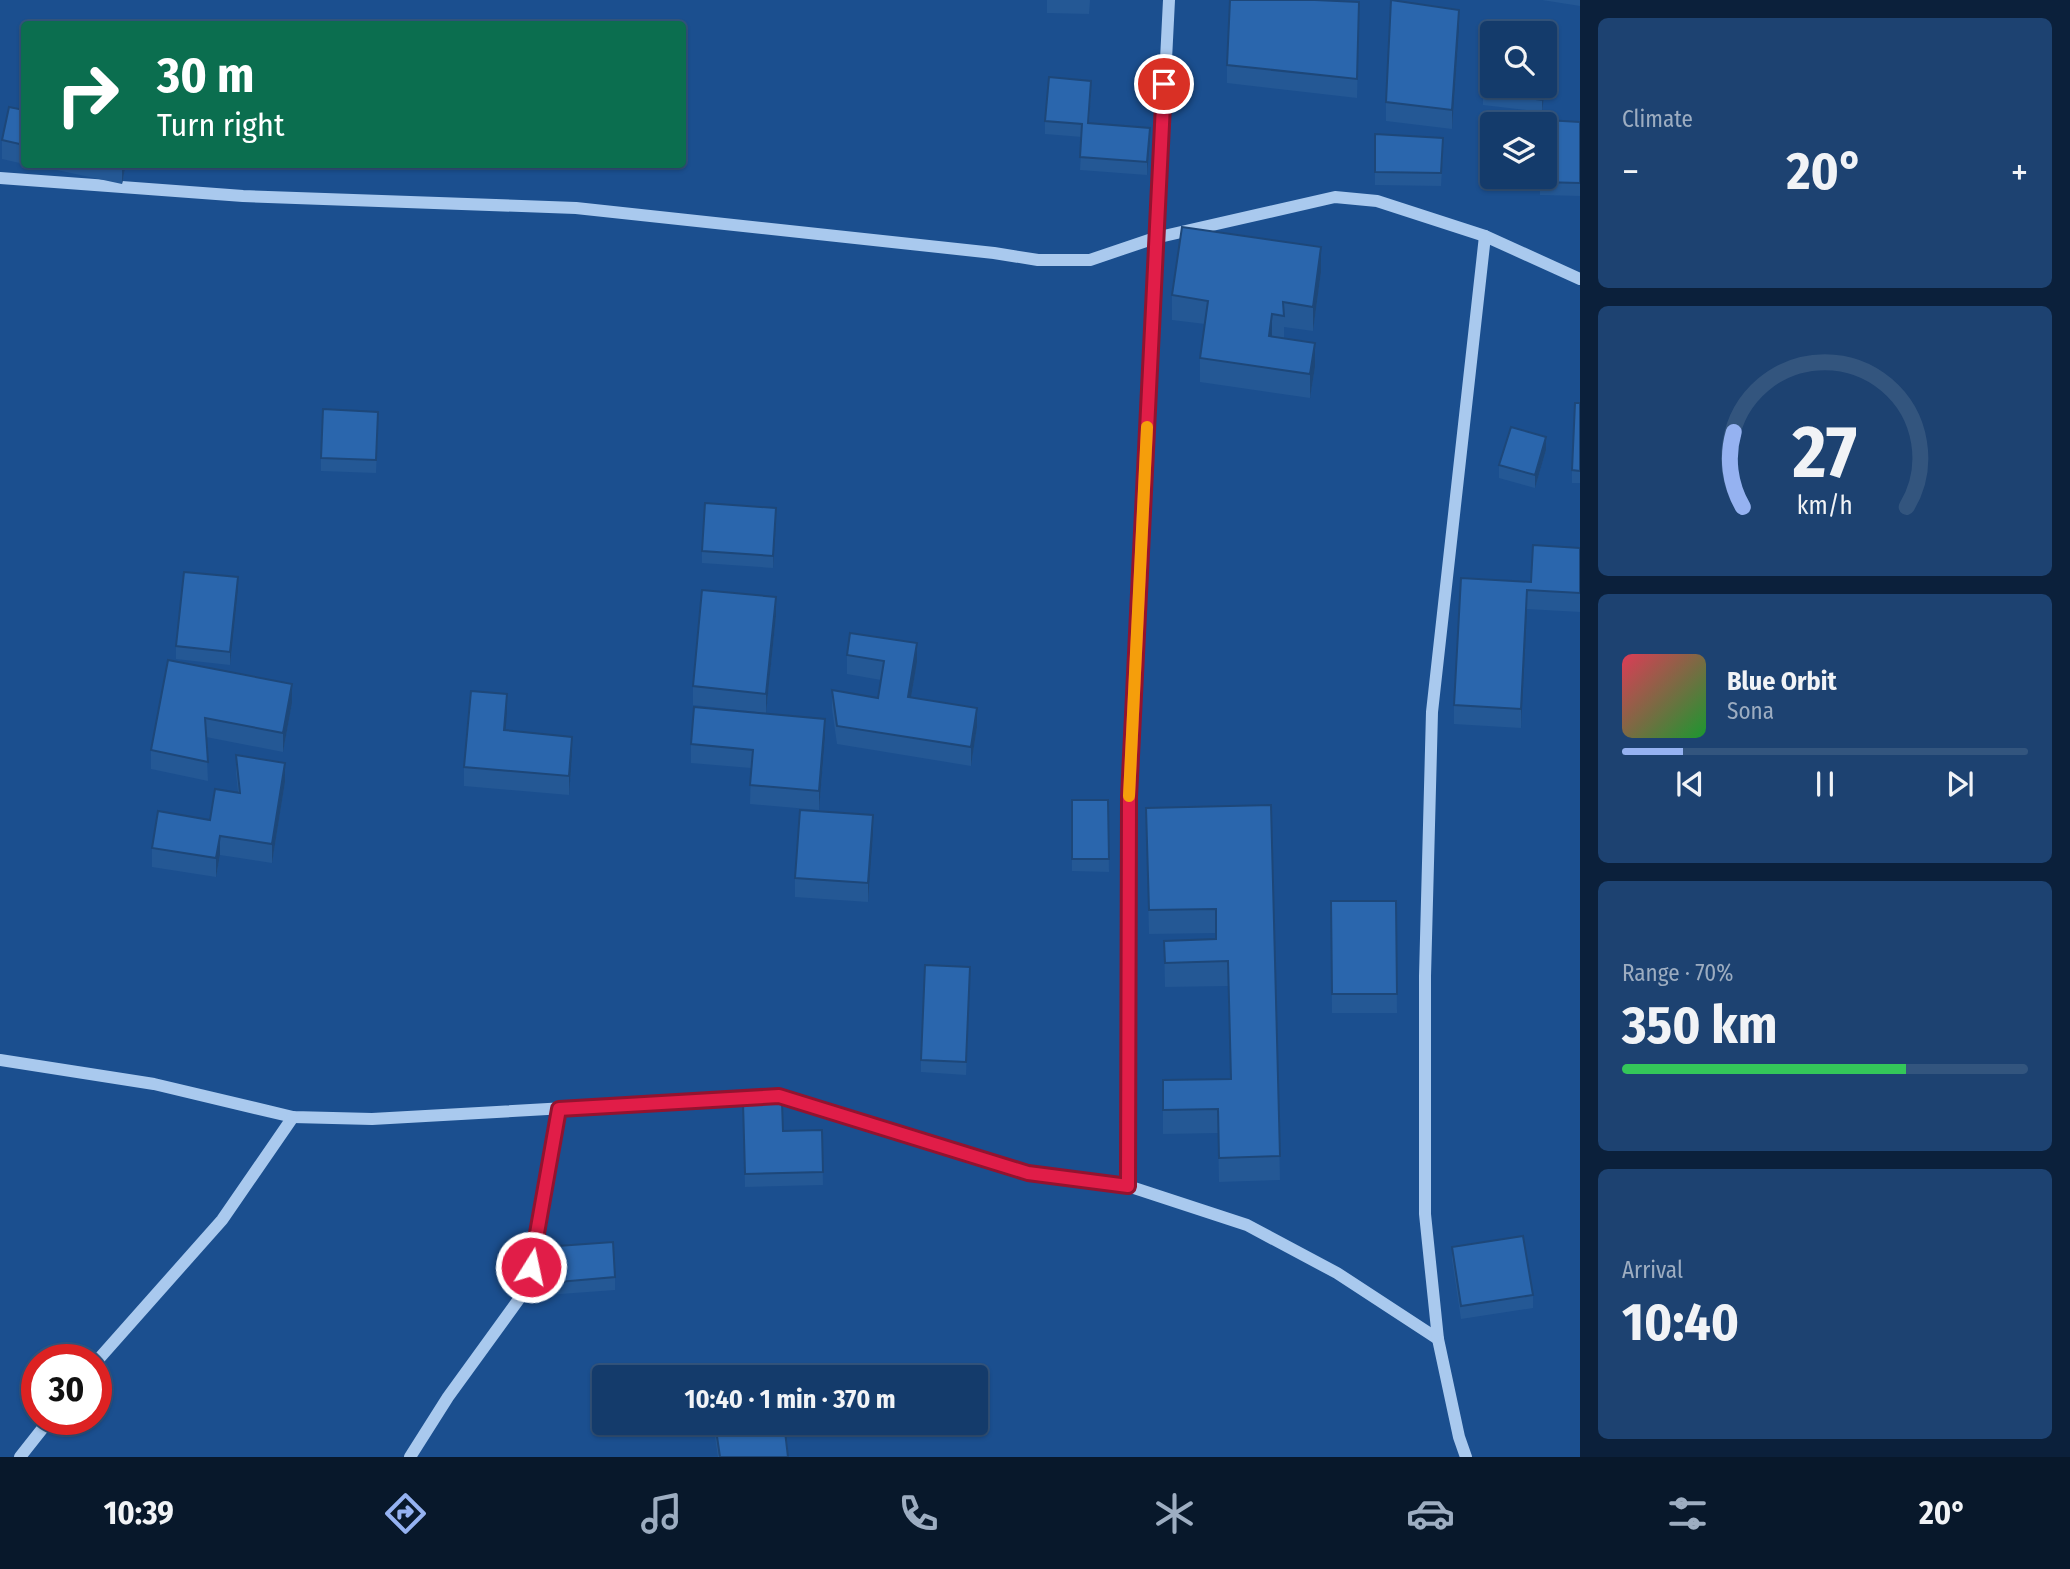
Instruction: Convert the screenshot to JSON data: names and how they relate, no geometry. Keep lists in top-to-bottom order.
{
  "page": {
    "tile": [
      "Climate",
      ["Range · 70%", "350 km"],
      ["Arrival", "10:40"]
    ],
    "turn": ["30 m", "Turn right"],
    "heat": ["−", "20°", "+"],
    "song": ["Blue Orbit", "Sona"],
    "limit": "30",
    "trip": "10:40 · 1 min · 370 m",
    "tabs": ["10:39", "20°"],
    "gauge": ["27", "km/h"]
  }
}
